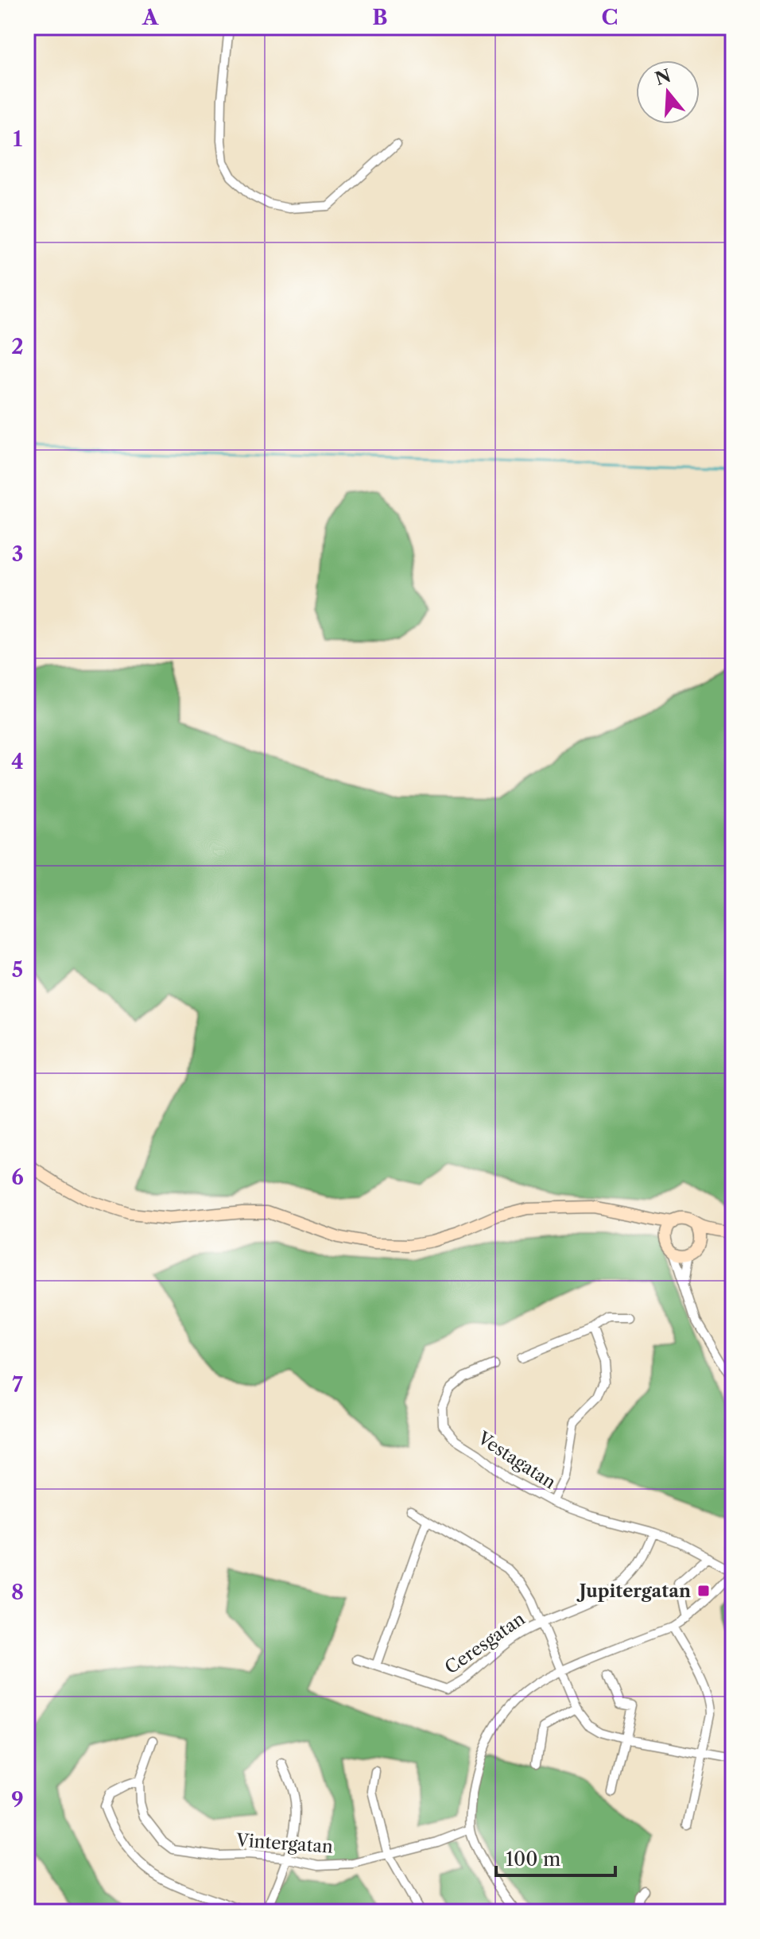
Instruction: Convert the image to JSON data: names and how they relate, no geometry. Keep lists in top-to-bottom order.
{
  "streets": {
    "street": ["Vestagatan", "Ceresgatan", "Vintergatan"]
  },
  "crossings": [
    ["Vestagatan", "Ceresgatan"]
  ],
  "places": {
    "transit": ["Jupitergatan"]
  },
  "scale_bar": "100 m",
  "north": "top",
  "grid": {
    "columns": ["A", "B", "C"],
    "rows": [
      "1",
      "2",
      "3",
      "4",
      "5",
      "6",
      "7",
      "8",
      "9"
    ]
  }
}
